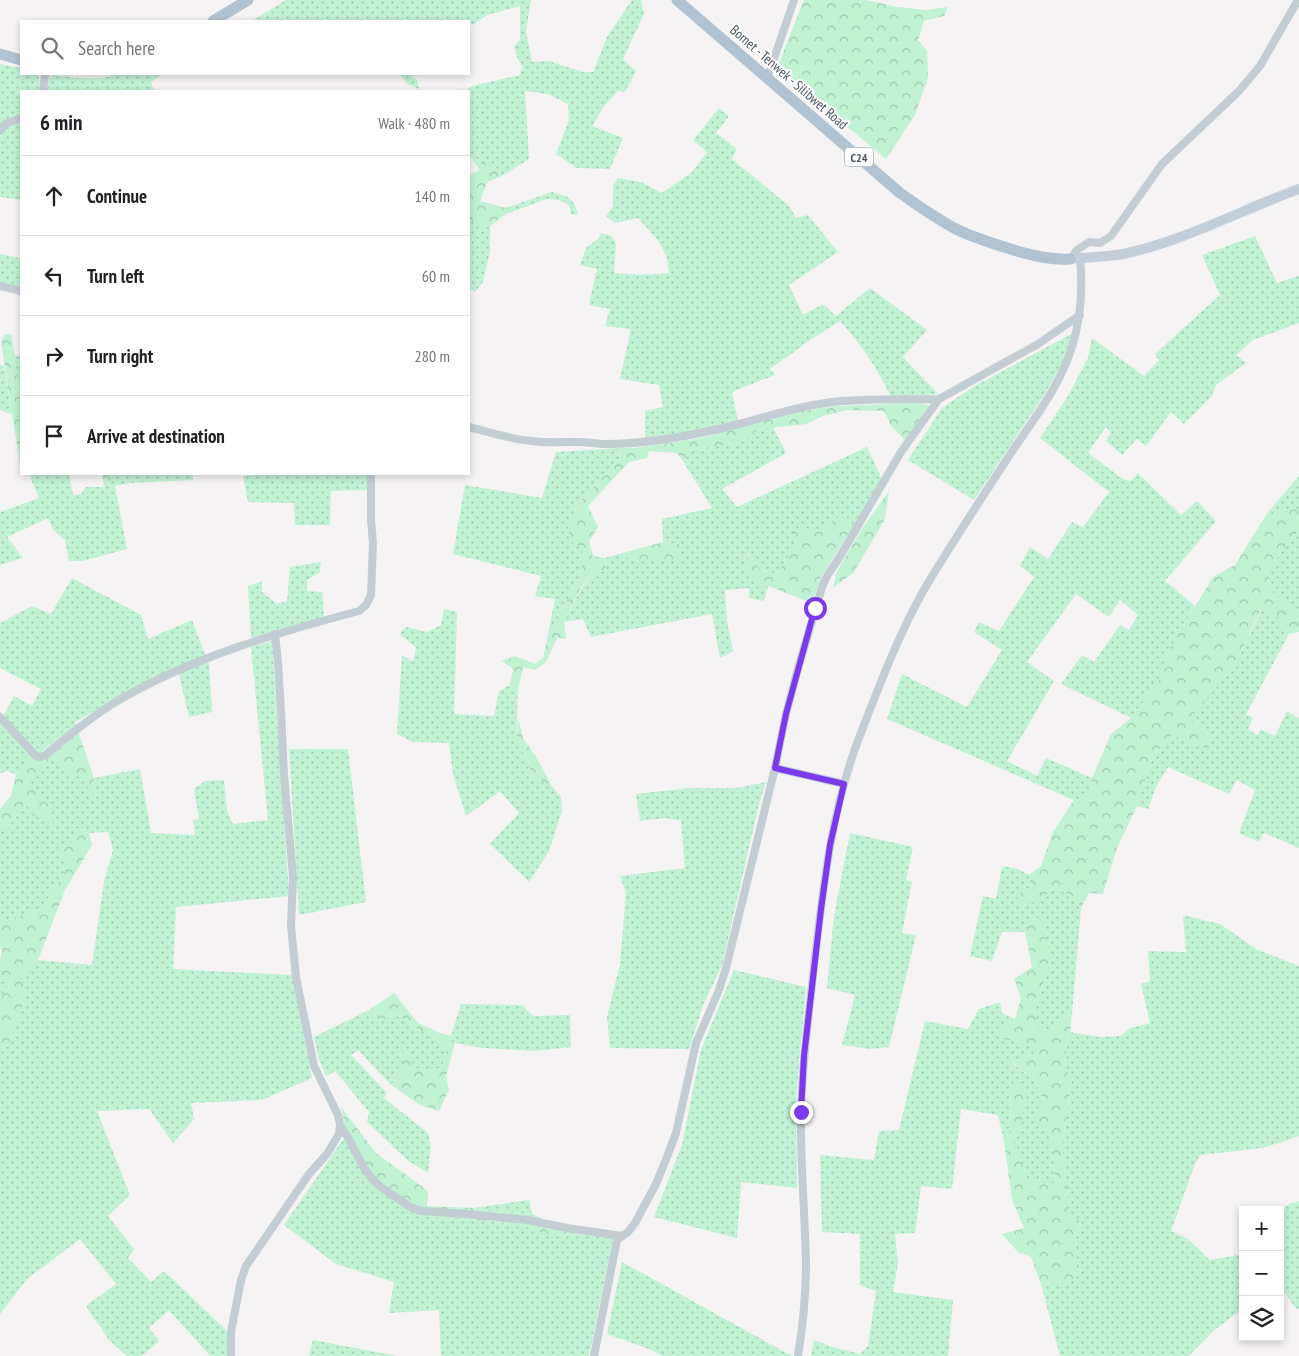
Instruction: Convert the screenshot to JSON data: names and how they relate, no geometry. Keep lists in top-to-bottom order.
{
  "streets": {
    "main road": ["Bomet - Tenwek - Silibwet Road", "C24"]
  },
  "crossings": [
    ["Bomet - Tenwek - Silibwet Road", "C24"]
  ],
  "page": {
    "search": "Search here",
    "heading": ["6 min", "Walk · 480 m"],
    "list": [
      ["Continue", "140 m"],
      ["Turn left", "60 m"],
      ["Turn right", "280 m"],
      "Arrive at destination"
    ],
    "map_buttons": ["+", "−"]
  }
}
